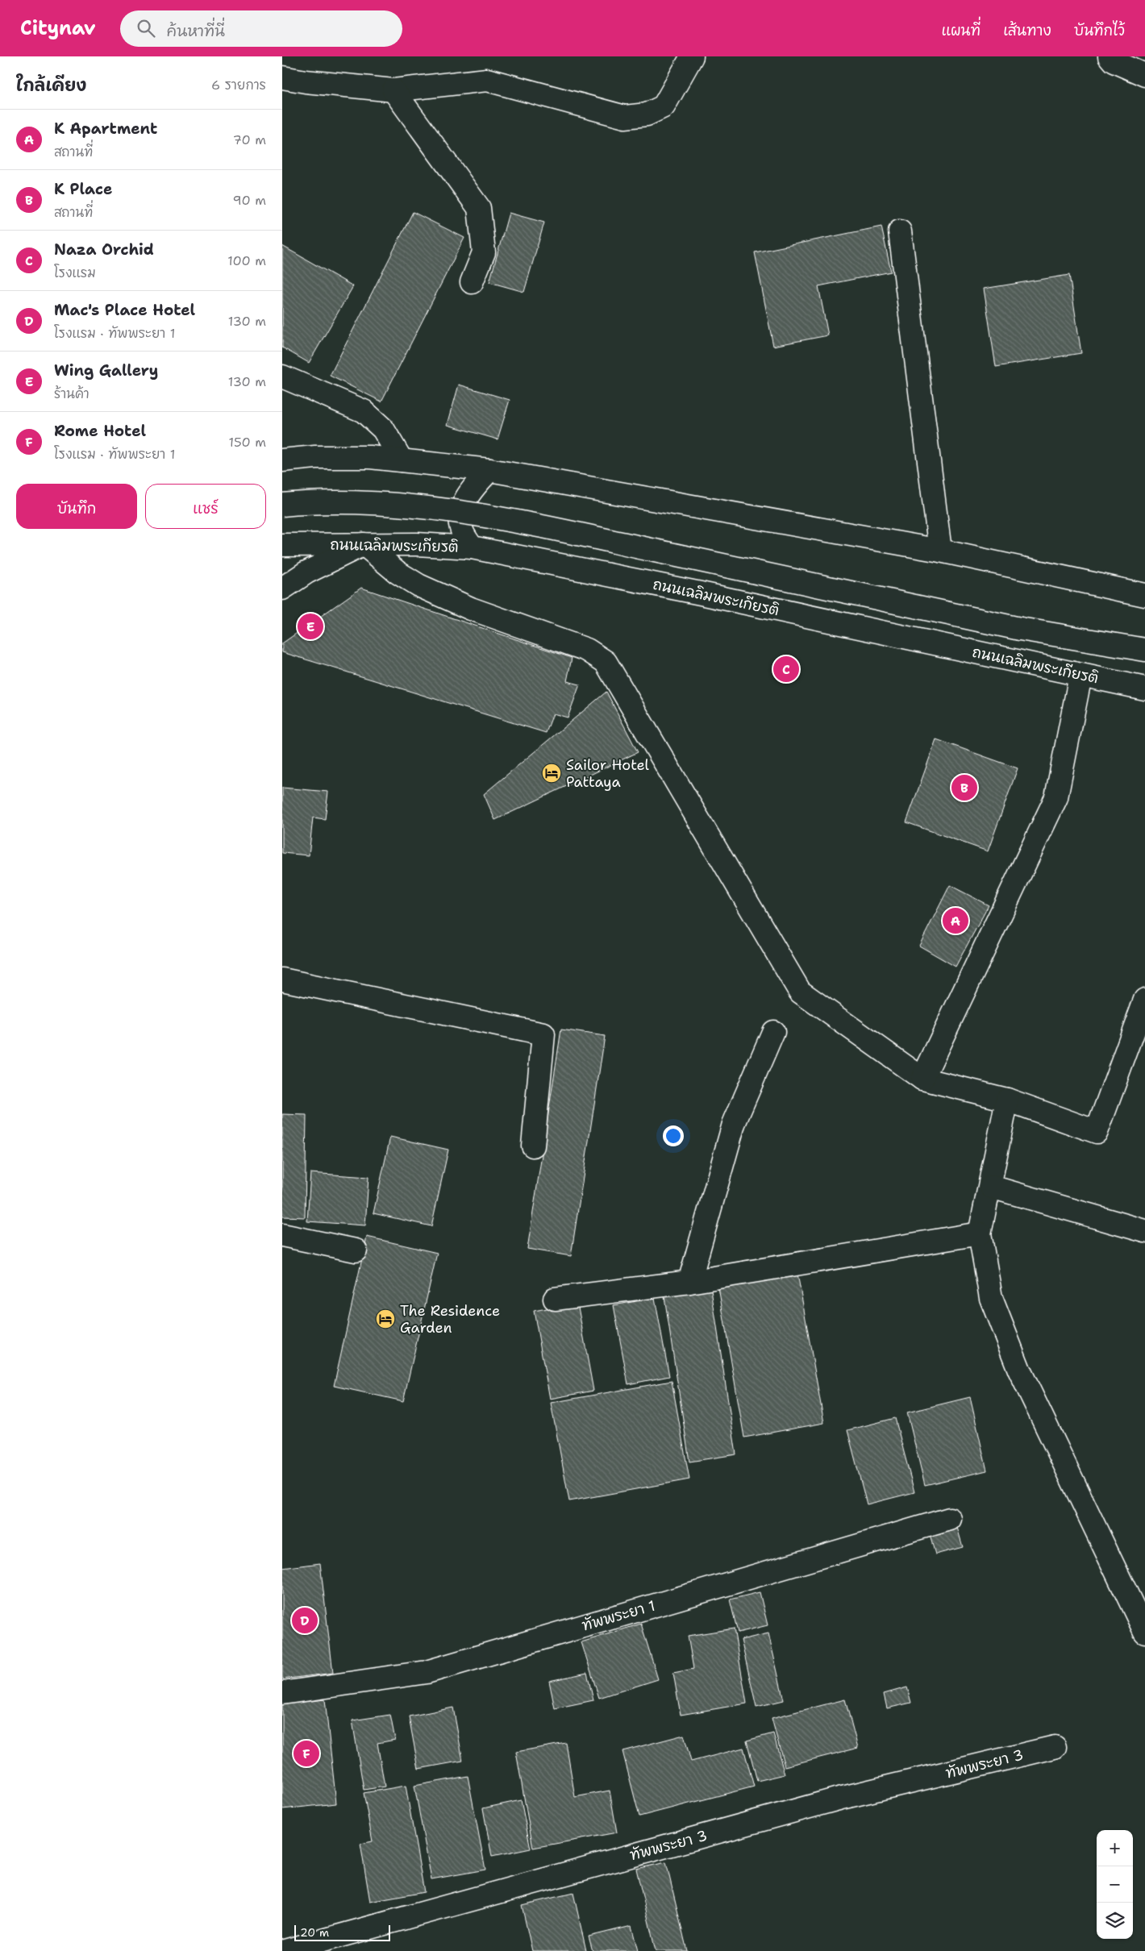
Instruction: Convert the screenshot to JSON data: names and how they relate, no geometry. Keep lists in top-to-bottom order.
{
  "streets": {
    "street": ["ถนนเฉลิมพระเกียรติ", "ทัพพระยา 1", "ทัพพระยา 3"]
  },
  "places": {
    "hotel": ["Sailor Hotel Pattaya", "The Residence Garden"]
  },
  "scale_bar": "20 m",
  "page": {
    "header": "Citynav",
    "search": "ค้นหาที่นี่",
    "nav": ["แผนที่", "เส้นทาง", "บันทึกไว้"],
    "heading": ["ใกล้เคียง", "6 รายการ"],
    "list": [
      {
        "mark": "A",
        "name": "K Apartment",
        "note": "สถานที่",
        "value": "70 m"
      },
      {
        "mark": "B",
        "name": "K Place",
        "note": "สถานที่",
        "value": "90 m"
      },
      {
        "mark": "C",
        "name": "Naza Orchid",
        "note": "โรงแรม",
        "value": "100 m"
      },
      {
        "mark": "D",
        "name": "Mac's Place Hotel",
        "note": "โรงแรม · ทัพพระยา 1",
        "value": "130 m"
      },
      {
        "mark": "E",
        "name": "Wing Gallery",
        "note": "ร้านค้า",
        "value": "130 m"
      },
      {
        "mark": "F",
        "name": "Rome Hotel",
        "note": "โรงแรม · ทัพพระยา 1",
        "value": "150 m"
      }
    ],
    "buttons": ["บันทึก", "แชร์"],
    "pins": [
      "E",
      "C",
      "B",
      "A",
      "D",
      "F"
    ],
    "map_buttons": ["+", "−"],
    "scale": "20 m"
  }
}
